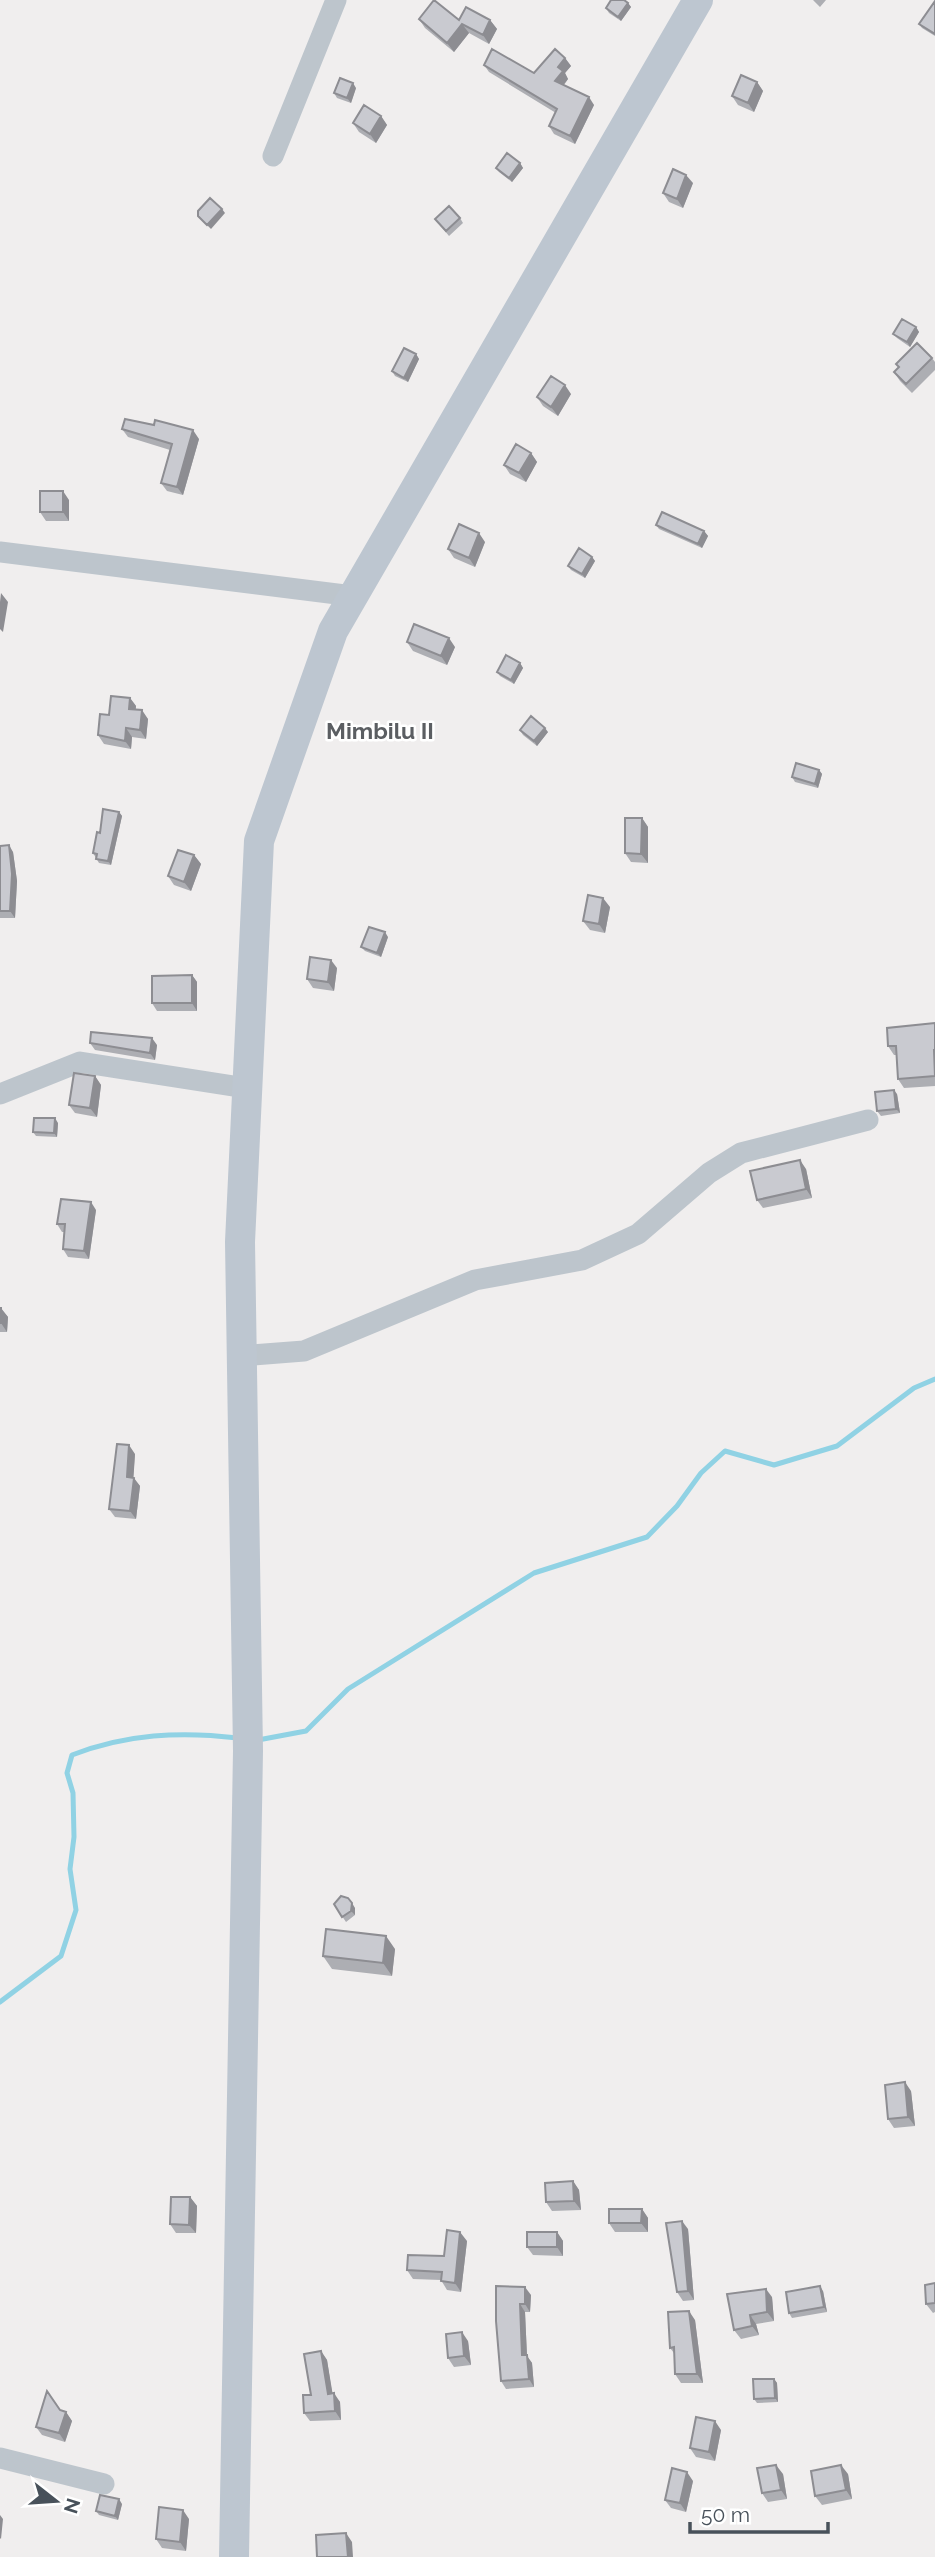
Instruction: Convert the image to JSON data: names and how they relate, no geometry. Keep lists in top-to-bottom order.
{
  "districts": ["Mimbilu II"],
  "scale_bar": "50 m",
  "north": "right"
}
